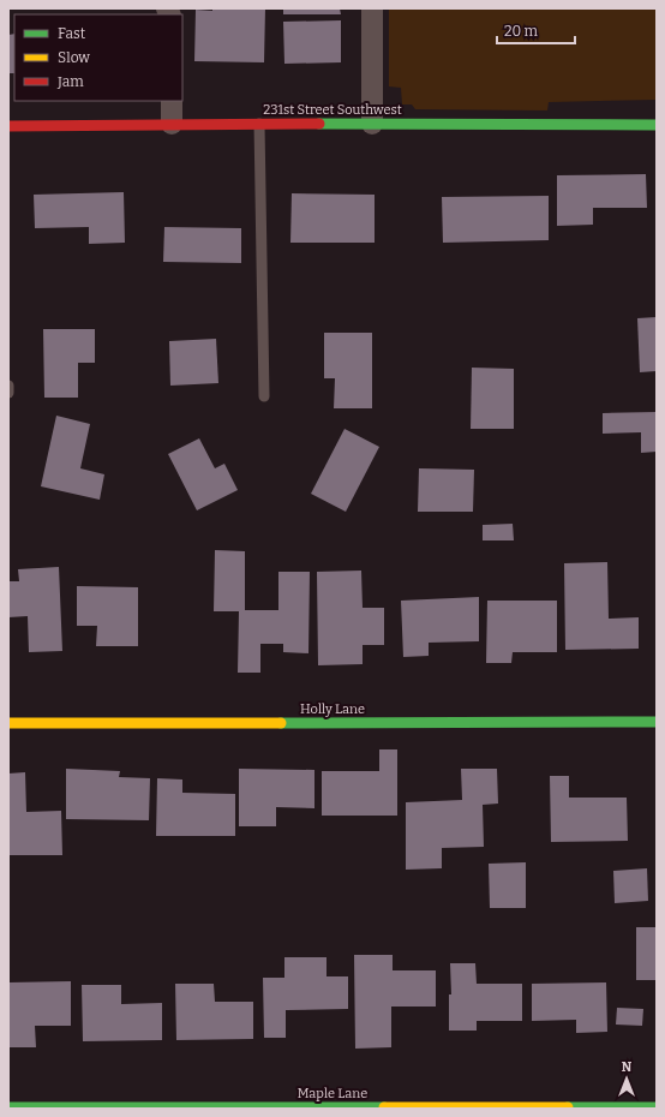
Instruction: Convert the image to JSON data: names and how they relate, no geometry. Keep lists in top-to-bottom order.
{
  "streets": {
    "street": ["231st Street Southwest", "Holly Lane", "Maple Lane"]
  },
  "legend": ["Fast", "Slow", "Jam"],
  "scale_bar": "20 m",
  "north": "top"
}
